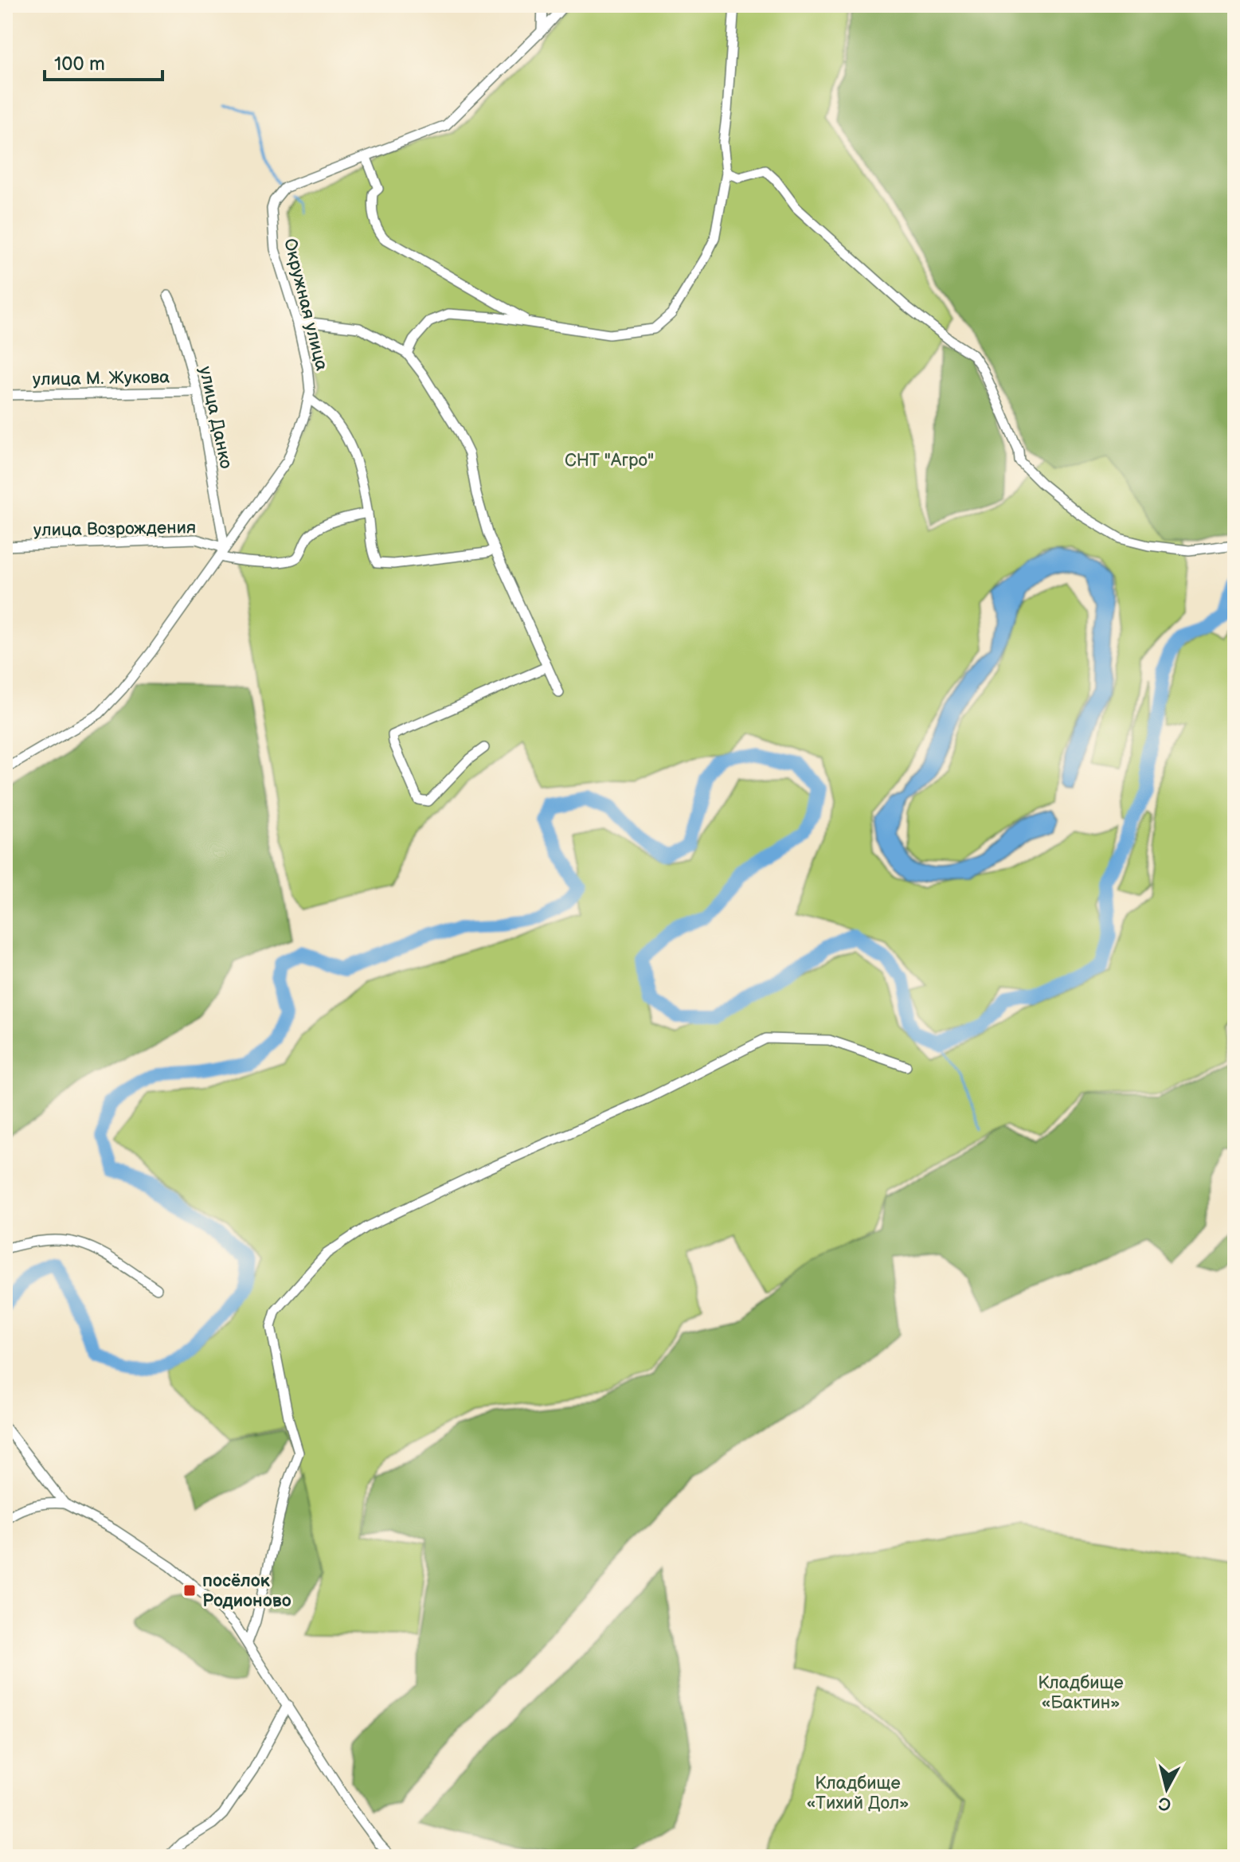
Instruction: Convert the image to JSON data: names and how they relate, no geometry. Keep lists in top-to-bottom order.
{
  "streets": {
    "street": [
      "Окружная улица",
      "улица М. Жукова",
      "улица Данко",
      "улица Возрождения"
    ]
  },
  "crossings": [
    ["Окружная улица", "улица Данко"],
    ["Окружная улица", "улица Возрождения"],
    ["улица М. Жукова", "улица Данко"],
    ["улица Данко", "улица Возрождения"]
  ],
  "parks": ["СНТ \"Агро\"", "Кладбище «Бактин»", "Кладбище «Тихий Дол»"],
  "places": {
    "transit": ["посёлок Родионово"]
  },
  "scale_bar": "100 m",
  "north": "bottom"
}
